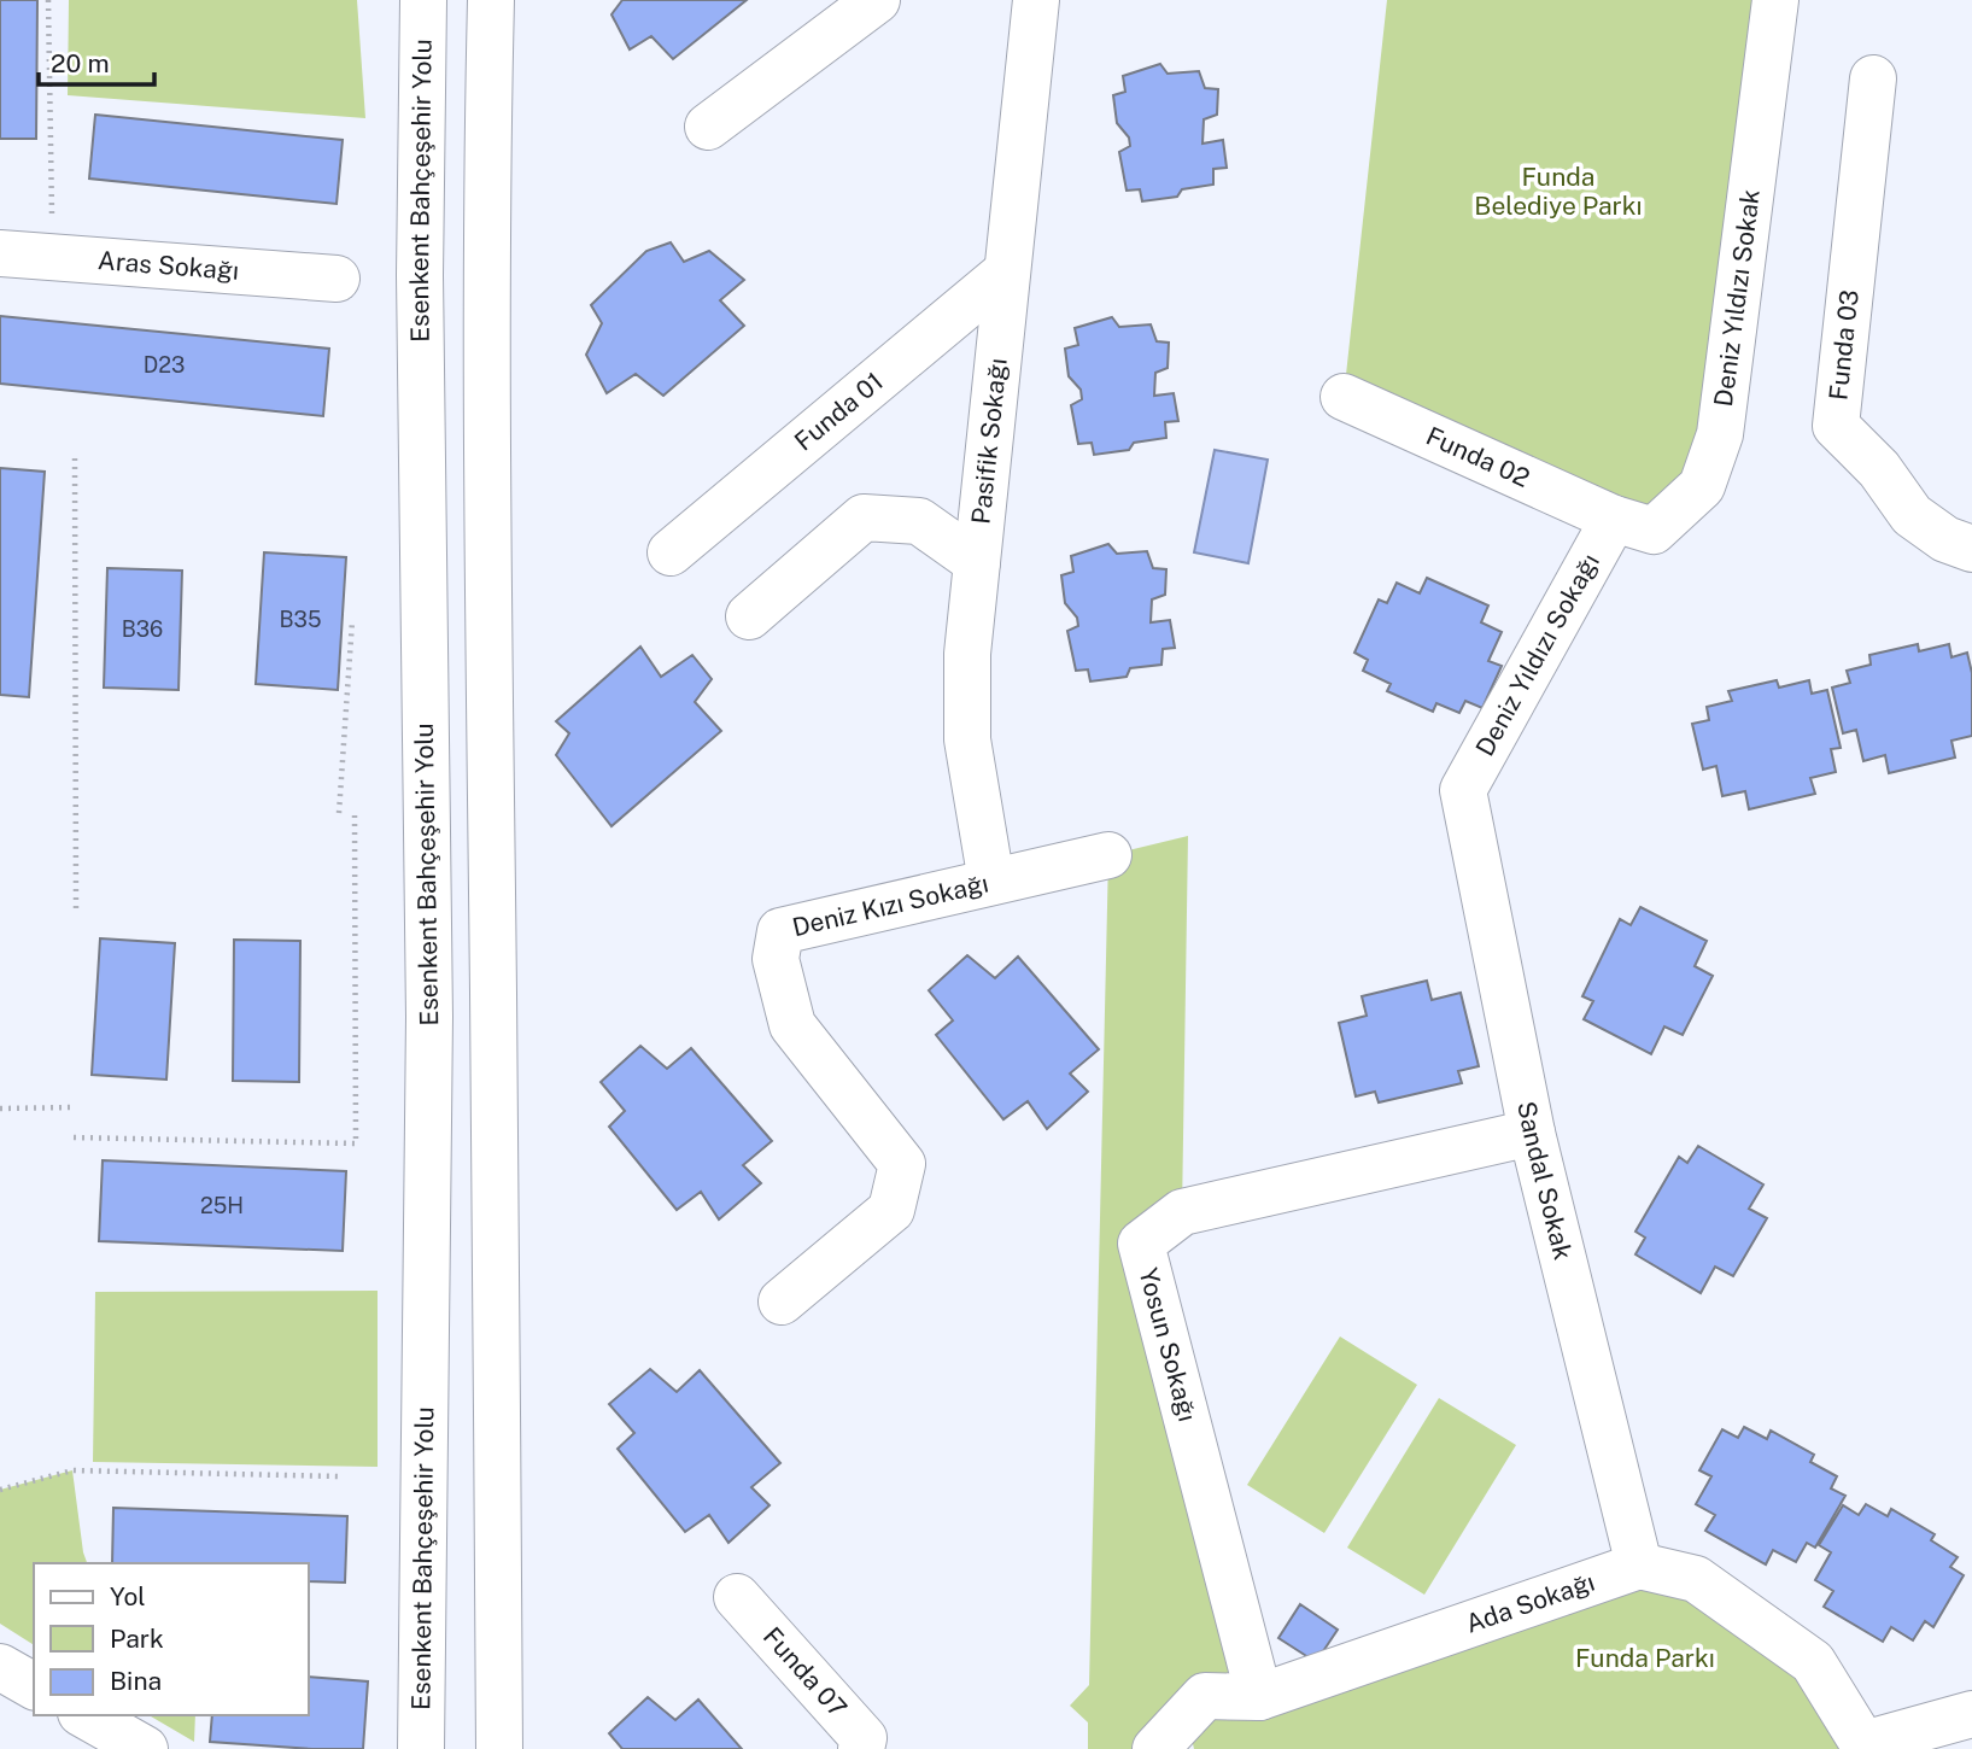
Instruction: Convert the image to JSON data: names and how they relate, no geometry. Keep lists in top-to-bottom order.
{
  "streets": {
    "street": [
      "Esenkent Bahçeşehir Yolu",
      "Aras Sokağı",
      "Deniz Yıldızı Sokak",
      "Funda 03",
      "Funda 01",
      "Pasifik Sokağı",
      "Funda 02",
      "Deniz Yıldızı Sokağı",
      "Deniz Kızı Sokağı",
      "Sandal Sokak",
      "Yosun Sokağı",
      "Ada Sokağı",
      "Funda 07"
    ]
  },
  "crossings": [
    ["Deniz Yıldızı Sokak", "Funda 02"],
    ["Deniz Yıldızı Sokak", "Deniz Yıldızı Sokağı"],
    ["Funda 01", "Pasifik Sokağı"],
    ["Pasifik Sokağı", "Deniz Kızı Sokağı"],
    ["Funda 02", "Deniz Yıldızı Sokağı"],
    ["Deniz Yıldızı Sokağı", "Sandal Sokak"],
    ["Sandal Sokak", "Yosun Sokağı"],
    ["Sandal Sokak", "Ada Sokağı"],
    ["Yosun Sokağı", "Ada Sokağı"]
  ],
  "parks": ["Funda Belediye Parkı", "Funda Parkı"],
  "house_numbers": [
    "D23",
    "B35",
    "B36",
    "25H"
  ],
  "legend": ["Yol", "Park", "Bina"],
  "scale_bar": "20 m"
}
